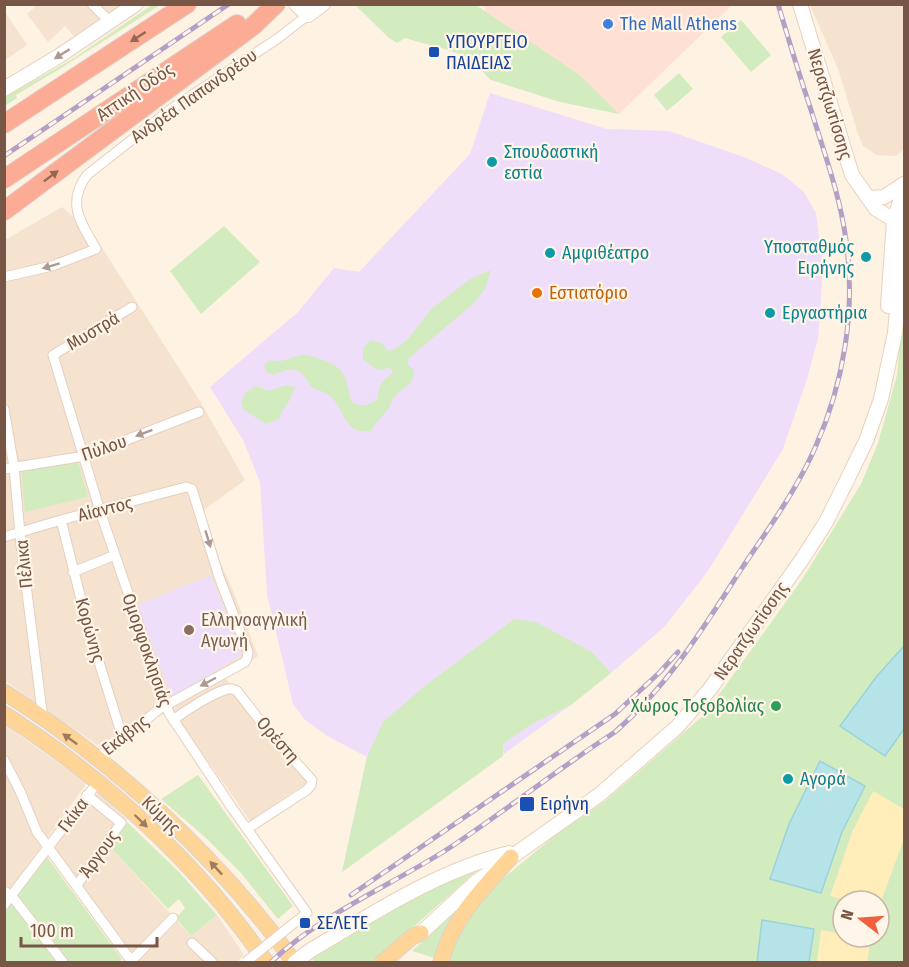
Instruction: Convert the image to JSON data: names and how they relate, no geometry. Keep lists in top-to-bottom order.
{
  "streets": {
    "highway": ["Αττική Οδός"],
    "main road": ["Ανδρέα Παπανδρέου", "Νερατζιωτίσσης", "Κύμης"],
    "street": [
      "Μυστρά",
      "Πύλου",
      "Αίαντος",
      "Πέλικα",
      "Κορώνης",
      "Ομορφοκλησιάς",
      "Εκάβης",
      "Ορέστη",
      "Γκίκα",
      "Άργους"
    ]
  },
  "crossings": [
    ["Νερατζιωτίσσης", "Κύμης"],
    ["Μυστρά", "Ομορφοκλησιάς"],
    ["Πύλου", "Πέλικα"],
    ["Πύλου", "Ομορφοκλησιάς"],
    ["Αίαντος", "Πέλικα"],
    ["Αίαντος", "Κορώνης"],
    ["Αίαντος", "Ομορφοκλησιάς"],
    ["Αίαντος", "Εκάβης"],
    ["Πέλικα", "Κύμης"],
    ["Κορώνης", "Εκάβης"],
    ["Ομορφοκλησιάς", "Εκάβης"],
    ["Ομορφοκλησιάς", "Ορέστη"],
    ["Εκάβης", "Κύμης"],
    ["Γκίκα", "Κύμης"],
    ["Γκίκα", "Άργους"]
  ],
  "one_way": ["Ανδρέα Παπανδρέου", "Πύλου", "Εκάβης"],
  "places": {
    "other": [
      "The Mall Athens",
      "Σπουδαστική εστία",
      "Αμφιθέατρο",
      "Υποσταθμός Ειρήνης",
      "Εστιατόριο",
      "Εργαστήρια",
      "Ελληνοαγγλική Αγωγή",
      "Χώρος Τοξοβολίας",
      "Αγορά"
    ],
    "transit": ["ΥΠΟΥΡΓΕΙΟ ΠΑΙΔΕΙΑΣ", "Ειρήνη", "ΣΕΛΕΤΕ"]
  },
  "scale_bar": "100 m",
  "north": "left"
}
